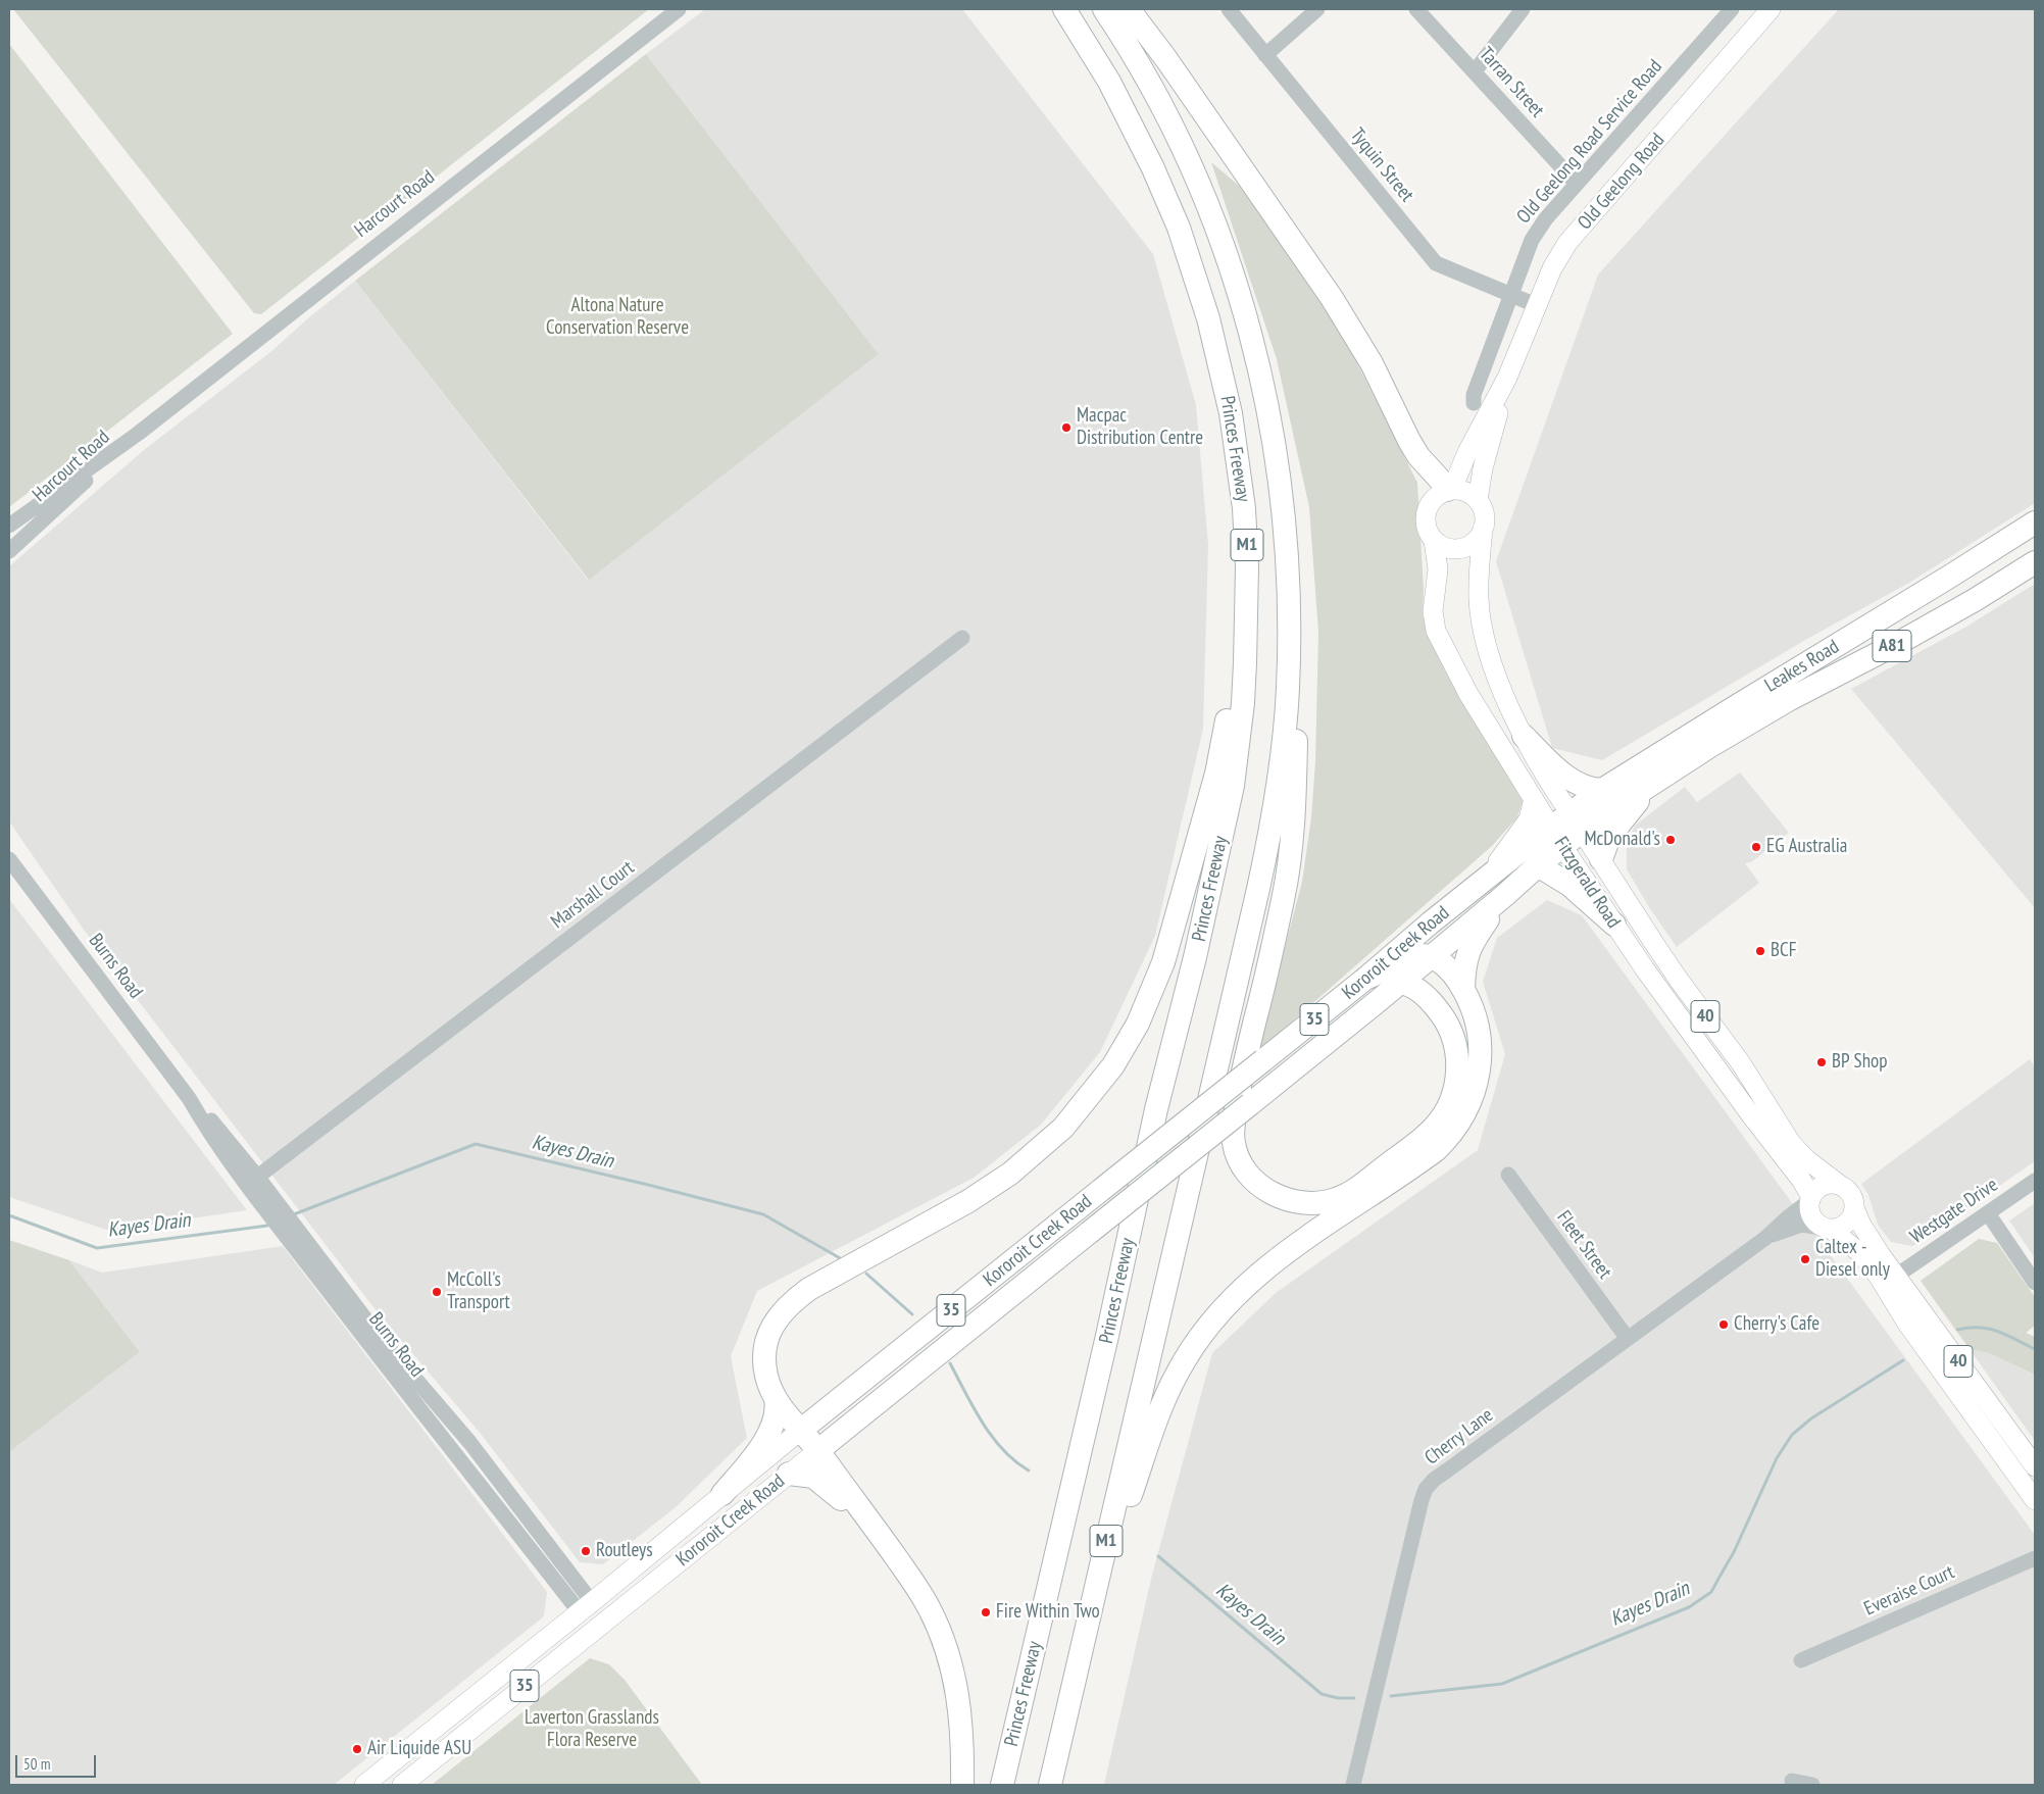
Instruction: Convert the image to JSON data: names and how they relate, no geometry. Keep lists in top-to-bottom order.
{
  "streets": {
    "highway": [
      "Princes Freeway",
      "M1",
      "A81",
      "Leakes Road",
      "Kororoit Creek Road",
      "35"
    ],
    "main road": ["Old Geelong Road", "Fitzgerald Road", "40"],
    "street": [
      "Tarran Street",
      "Old Geelong Road Service Road",
      "Tyquin Street",
      "Harcourt Road",
      "Marshall Court",
      "Burns Road",
      "Westgate Drive",
      "Fleet Street",
      "Cherry Lane",
      "Everaise Court"
    ]
  },
  "crossings": [
    ["Tarran Street", "Old Geelong Road Service Road"],
    ["Old Geelong Road Service Road", "Tyquin Street"],
    ["Tyquin Street", "Old Geelong Road"],
    ["Old Geelong Road", "Fitzgerald Road"],
    ["Leakes Road", "Fitzgerald Road"],
    ["Leakes Road", "Kororoit Creek Road"],
    ["Fitzgerald Road", "Kororoit Creek Road"],
    ["Fitzgerald Road", "40"],
    ["Fitzgerald Road", "Cherry Lane"],
    ["Marshall Court", "Burns Road"],
    ["Kororoit Creek Road", "Burns Road"],
    ["40", "Westgate Drive"],
    ["40", "Cherry Lane"],
    ["Fleet Street", "Cherry Lane"]
  ],
  "water": ["Kayes Drain"],
  "parks": ["Altona Nature Conservation Reserve", "Laverton Grasslands Flora Reserve"],
  "places": [
    "Macpac Distribution Centre",
    "McDonald's",
    "EG Australia",
    "BCF",
    "BP Shop",
    "Caltex - Diesel only",
    "McColl's Transport",
    "Cherry's Cafe",
    "Routleys",
    "Fire Within Two",
    "Air Liquide ASU"
  ],
  "scale_bar": "50 m"
}
